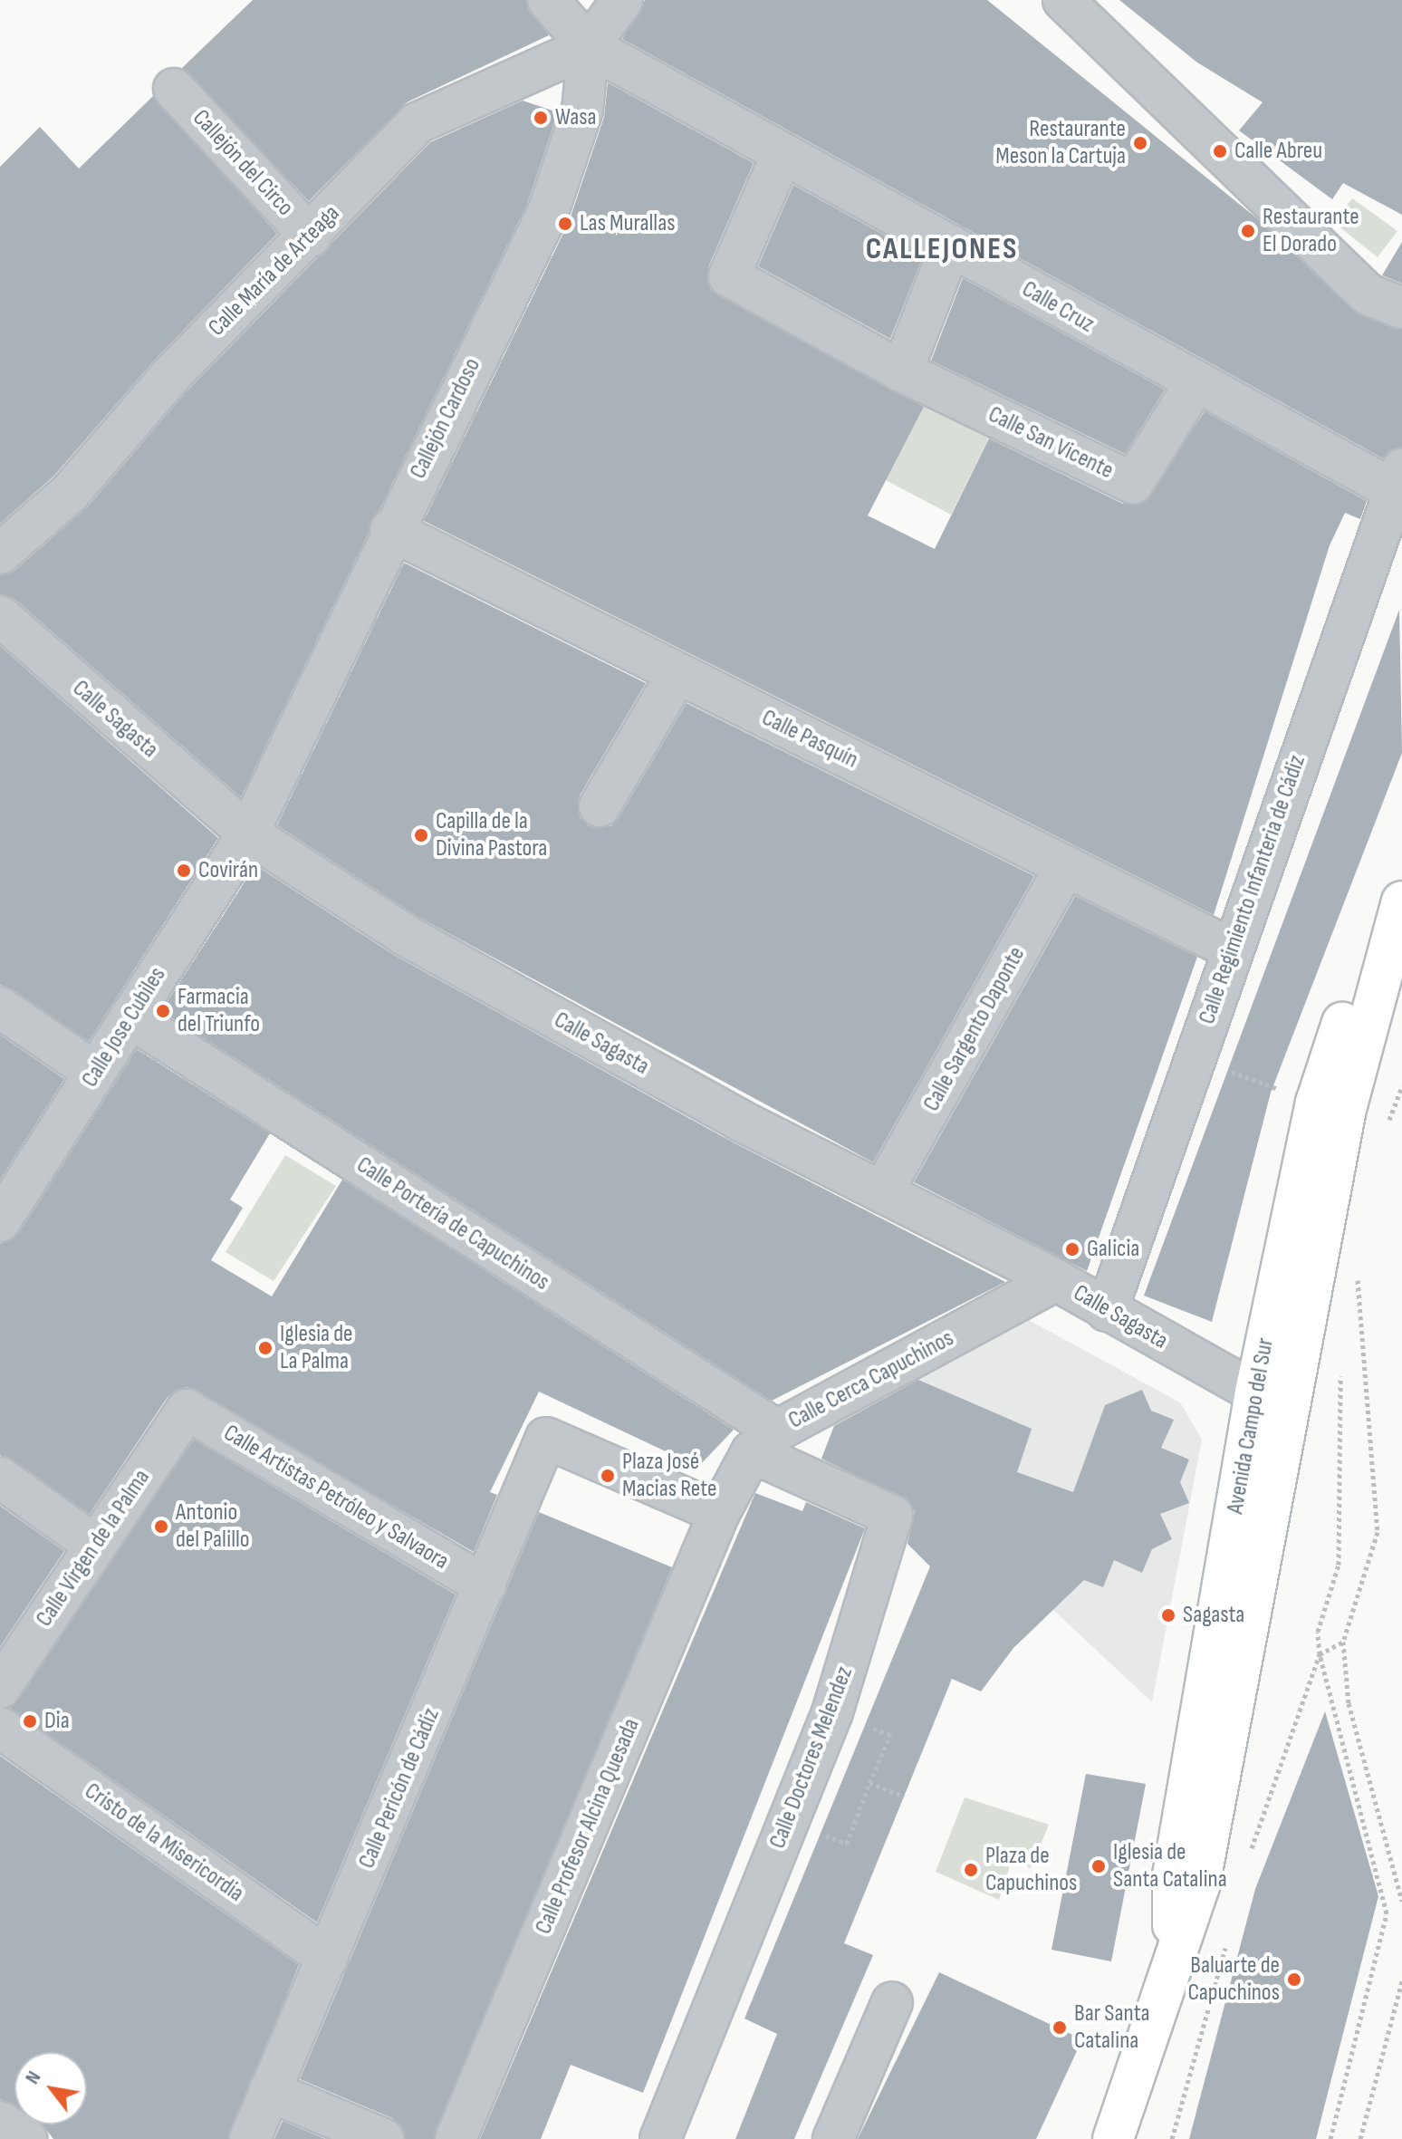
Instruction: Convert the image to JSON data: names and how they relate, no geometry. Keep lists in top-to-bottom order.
{
  "streets": {
    "street": [
      "Callejón del Circo",
      "Calle María de Arteaga",
      "Calle Cruz",
      "Callejón Cardoso",
      "Calle San Vicente",
      "Calle Sagasta",
      "Calle Pasquín",
      "Calle Regimiento Infanteria de Cádiz",
      "Calle Jose Cubiles",
      "Calle Sargento Daponte",
      "Calle Portería de Capuchinos",
      "Calle Cerca Capuchinos",
      "Avenida Campo del Sur",
      "Calle Artistas Petróleo y Salvaora",
      "Calle Virgen de la Palma",
      "Calle Doctores Melendez",
      "Calle Pericón de Cádiz",
      "Calle Profesor Alcina Quesada",
      "Cristo de la Misericordia"
    ]
  },
  "crossings": [
    ["Callejón del Circo", "Calle María de Arteaga"],
    ["Calle María de Arteaga", "Calle Cruz"],
    ["Calle María de Arteaga", "Callejón Cardoso"],
    ["Calle Cruz", "Callejón Cardoso"],
    ["Calle Cruz", "Calle San Vicente"],
    ["Calle Cruz", "Calle Regimiento Infanteria de Cádiz"],
    ["Callejón Cardoso", "Calle Sagasta"],
    ["Callejón Cardoso", "Calle Pasquín"],
    ["Callejón Cardoso", "Calle Jose Cubiles"],
    ["Calle Sagasta", "Calle Regimiento Infanteria de Cádiz"],
    ["Calle Sagasta", "Calle Jose Cubiles"],
    ["Calle Sagasta", "Calle Sargento Daponte"],
    ["Calle Sagasta", "Calle Cerca Capuchinos"],
    ["Calle Sagasta", "Avenida Campo del Sur"],
    ["Calle Pasquín", "Calle Regimiento Infanteria de Cádiz"],
    ["Calle Pasquín", "Calle Sargento Daponte"],
    ["Calle Jose Cubiles", "Calle Portería de Capuchinos"],
    ["Calle Portería de Capuchinos", "Calle Cerca Capuchinos"],
    ["Calle Portería de Capuchinos", "Calle Doctores Melendez"],
    ["Calle Cerca Capuchinos", "Calle Doctores Melendez"],
    ["Calle Artistas Petróleo y Salvaora", "Calle Virgen de la Palma"],
    ["Calle Artistas Petróleo y Salvaora", "Calle Pericón de Cádiz"],
    ["Calle Pericón de Cádiz", "Calle Profesor Alcina Quesada"],
    ["Calle Pericón de Cádiz", "Cristo de la Misericordia"]
  ],
  "districts": ["CALLEJONES"],
  "places": [
    "Wasa",
    "Restaurante Meson la Cartuja",
    "Calle Abreu",
    "Las Murallas",
    "Restaurante El Dorado",
    "Capilla de la Divina Pastora",
    "Covirán",
    "Farmacia del Triunfo",
    "Galicia",
    "Iglesia de La Palma",
    "Plaza José Macias Rete",
    "Antonio del Palillo",
    "Sagasta",
    "Dia",
    "Iglesia de Santa Catalina",
    "Plaza de Capuchinos",
    "Baluarte de Capuchinos",
    "Bar Santa Catalina"
  ],
  "north": "top left"
}
